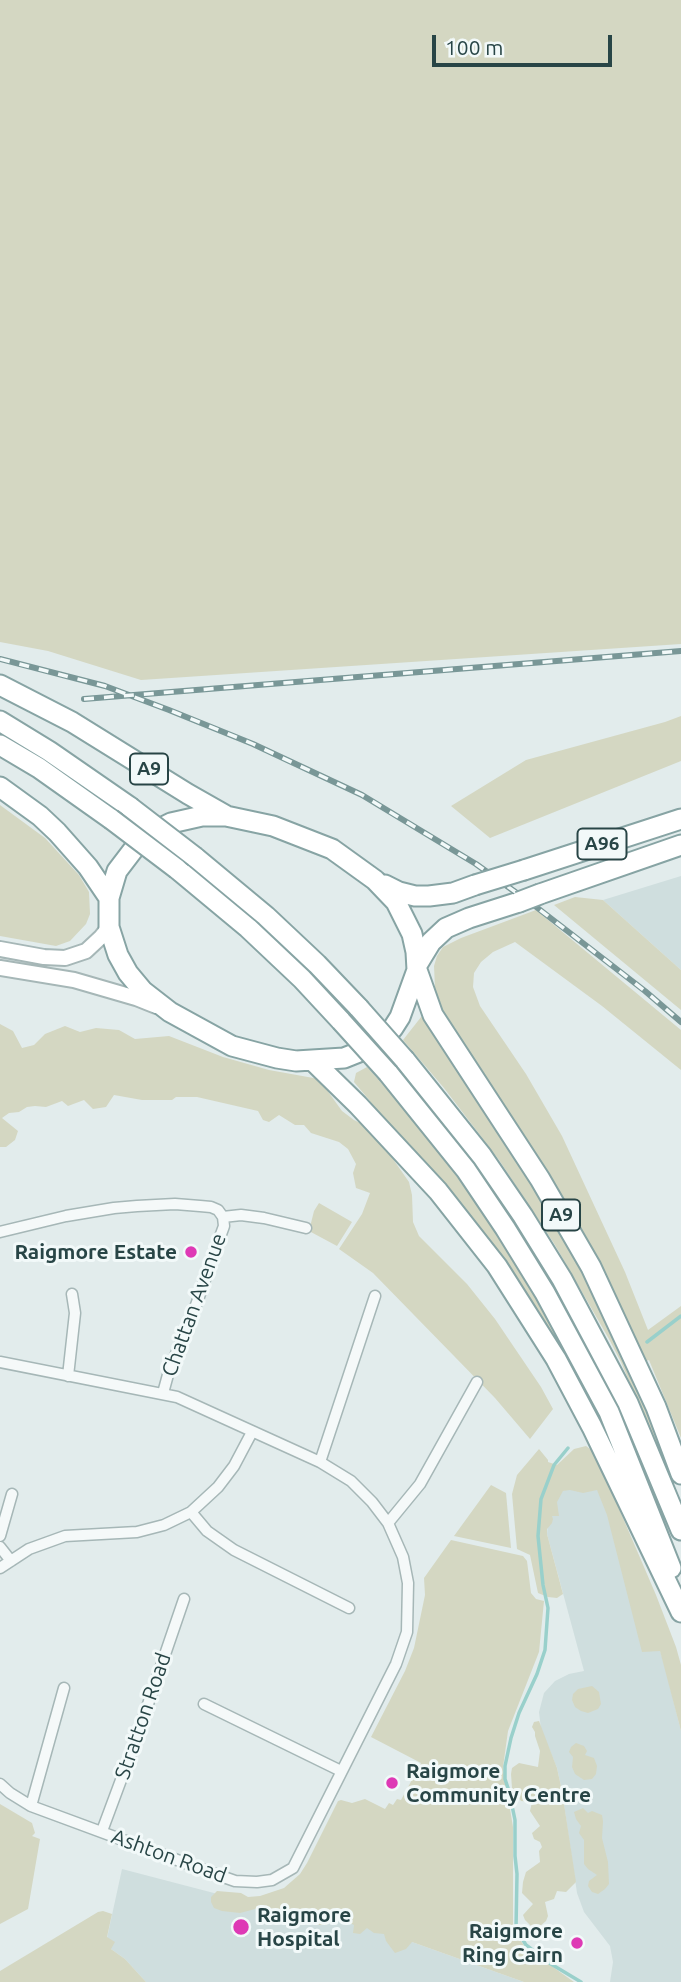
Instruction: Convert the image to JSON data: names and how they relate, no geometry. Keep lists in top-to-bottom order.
{
  "streets": {
    "highway": ["A9", "A96"],
    "street": ["Chattan Avenue", "Stratton Road", "Ashton Road"]
  },
  "crossings": [
    ["A9", "A96"],
    ["Chattan Avenue", "Ashton Road"],
    ["Stratton Road", "Ashton Road"]
  ],
  "places": [
    "Raigmore Estate",
    "Raigmore Community Centre",
    "Raigmore Hospital",
    "Raigmore Ring Cairn"
  ],
  "scale_bar": "100 m"
}
